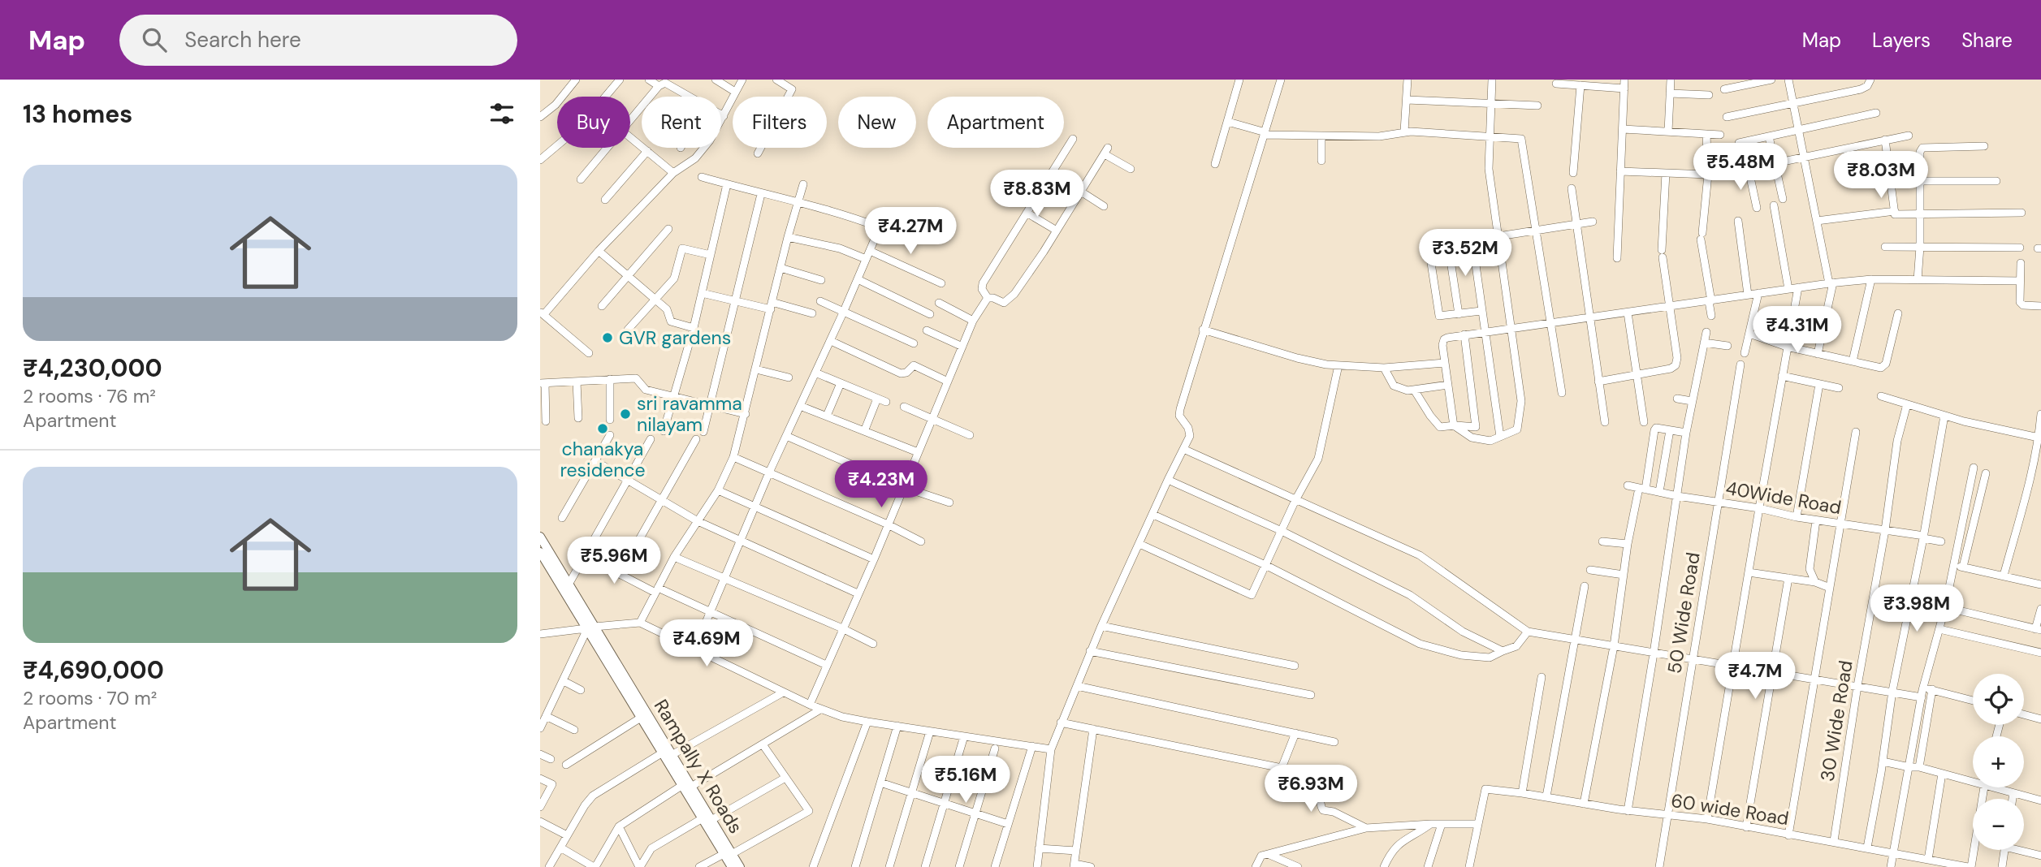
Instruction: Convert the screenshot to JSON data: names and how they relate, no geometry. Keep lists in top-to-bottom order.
{
  "streets": {
    "main road": ["Rampally X Roads"],
    "street": [
      "40Wide Road",
      "50 Wide Road",
      "30 Wide Road",
      "60 wide Road"
    ]
  },
  "crossings": [
    ["40Wide Road", "50 Wide Road"],
    ["40Wide Road", "30 Wide Road"],
    ["50 Wide Road", "60 wide Road"],
    ["30 Wide Road", "60 wide Road"]
  ],
  "places": ["GVR gardens", "sri ravamma nilayam", "chanakya residence"],
  "page": {
    "header": "Map",
    "search": "Search here",
    "nav": ["Map", "Layers", "Share"],
    "heading": "13 homes",
    "chip": [
      "Buy",
      "Rent",
      "Filters",
      "New",
      "Apartment"
    ],
    "price": [
      "₹5.48M",
      "₹8.03M",
      "₹8.83M",
      "₹4.27M",
      "₹3.52M",
      "₹4.31M",
      "₹4.23M",
      "₹5.96M",
      "₹3.98M",
      "₹4.69M",
      "₹4.7M",
      "₹5.16M",
      "₹6.93M"
    ],
    "list": [
      {
        "name": "₹4,230,000",
        "note": "2 rooms · 76 m² · Apartment"
      },
      {
        "name": "₹4,690,000",
        "note": "2 rooms · 70 m² · Apartment"
      }
    ],
    "map_buttons": ["+", "−"]
  }
}
